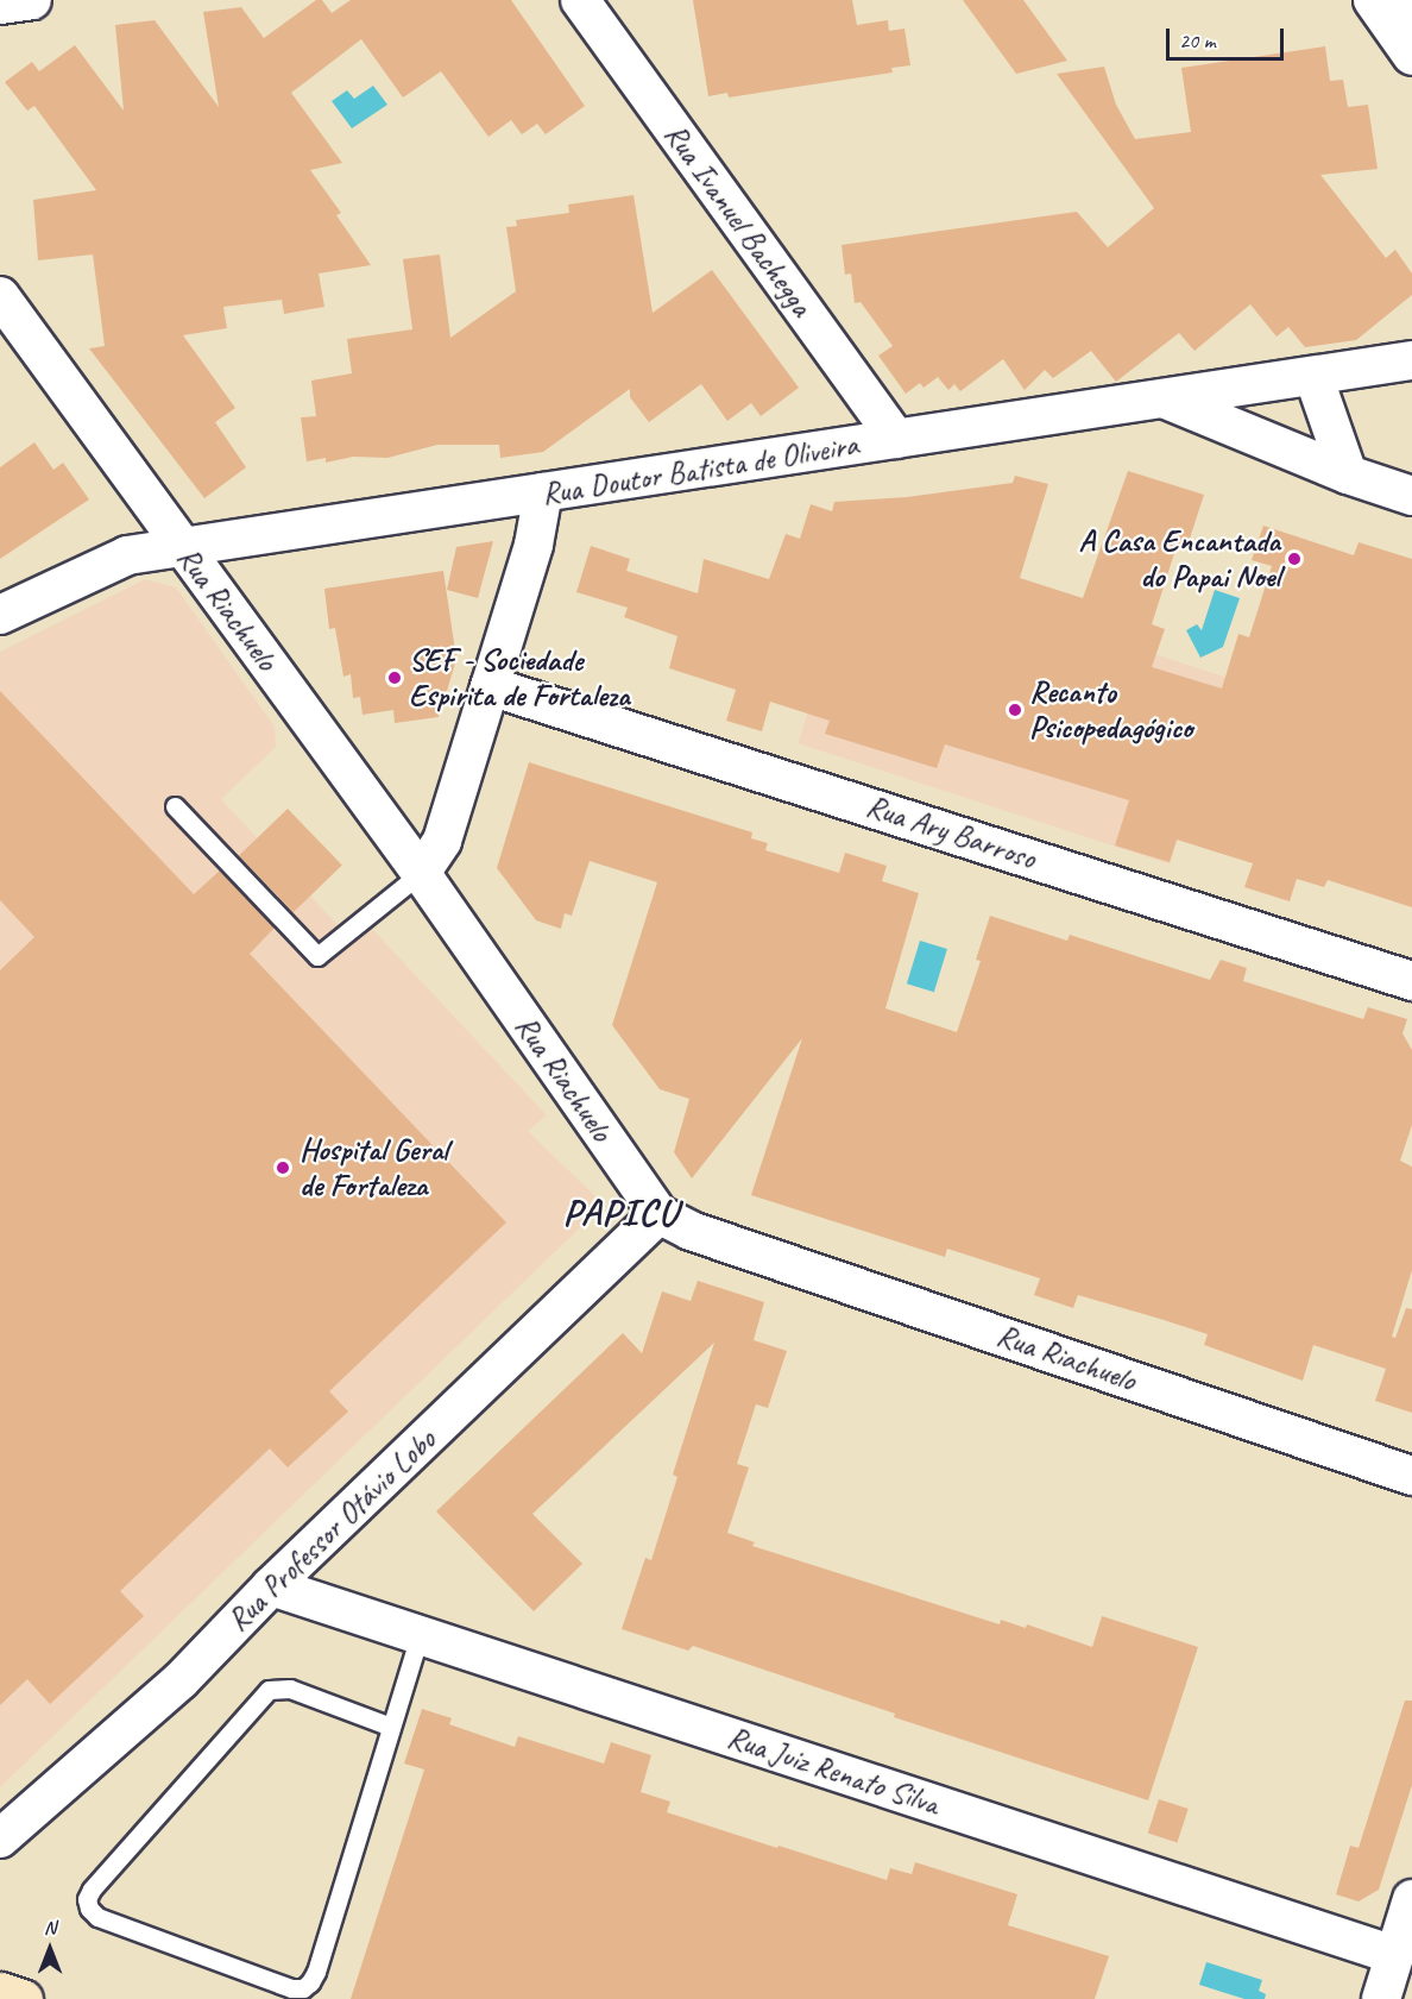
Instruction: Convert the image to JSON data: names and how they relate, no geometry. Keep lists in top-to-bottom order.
{
  "streets": {
    "street": [
      "Rua Ivanuel Bachegga",
      "Rua Doutor Batista de Oliveira",
      "Rua Riachuelo",
      "Rua Ary Barroso",
      "Rua Professor Otávio Lobo",
      "Rua Juiz Renato Silva"
    ]
  },
  "crossings": [
    ["Rua Ivanuel Bachegga", "Rua Doutor Batista de Oliveira"],
    ["Rua Doutor Batista de Oliveira", "Rua Riachuelo"],
    ["Rua Riachuelo", "Rua Professor Otávio Lobo"],
    ["Rua Professor Otávio Lobo", "Rua Juiz Renato Silva"]
  ],
  "districts": ["PAPICU"],
  "places": [
    "A Casa Encantada do Papai Noel",
    "SEF - Sociedade Espirita de Fortaleza",
    "Recanto Psicopedagógico",
    "Hospital Geral de Fortaleza"
  ],
  "scale_bar": "20 m",
  "north": "top"
}
